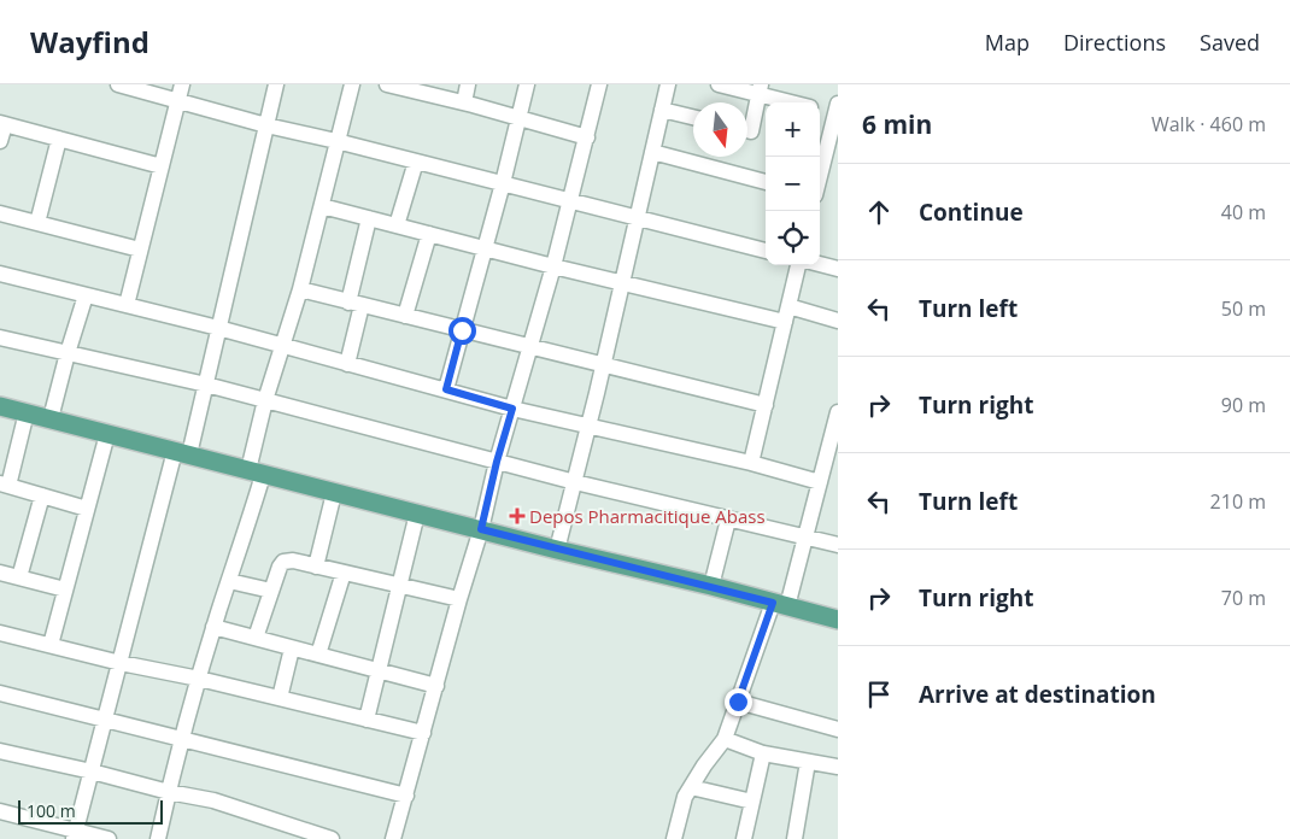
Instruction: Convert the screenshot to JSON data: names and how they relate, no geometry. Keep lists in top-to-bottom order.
{
  "places": {
    "health": ["Depos Pharmacitique Abass"]
  },
  "scale_bar": "100 m",
  "north": "bottom",
  "page": {
    "header": "Wayfind",
    "nav": ["Map", "Directions", "Saved"],
    "heading": ["6 min", "Walk · 460 m"],
    "map_buttons": ["+", "−"],
    "list": [
      ["Continue", "40 m"],
      ["Turn left", "50 m"],
      ["Turn right", "90 m"],
      ["Turn left", "210 m"],
      ["Turn right", "70 m"],
      "Arrive at destination"
    ],
    "scale": "100 m"
  }
}
